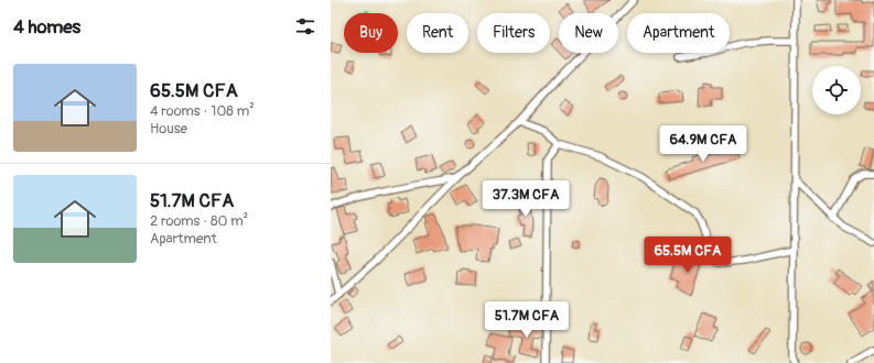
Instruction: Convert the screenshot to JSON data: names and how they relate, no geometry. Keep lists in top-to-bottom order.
{
  "page": {
    "heading": "4 homes",
    "chip": [
      "Buy",
      "Rent",
      "Filters",
      "New",
      "Apartment"
    ],
    "list": [
      {
        "name": "65.5M CFA",
        "note": "4 rooms · 108 m² · House"
      },
      {
        "name": "51.7M CFA",
        "note": "2 rooms · 80 m² · Apartment"
      }
    ],
    "price": [
      "64.9M CFA",
      "37.3M CFA",
      "65.5M CFA",
      "51.7M CFA"
    ]
  }
}
